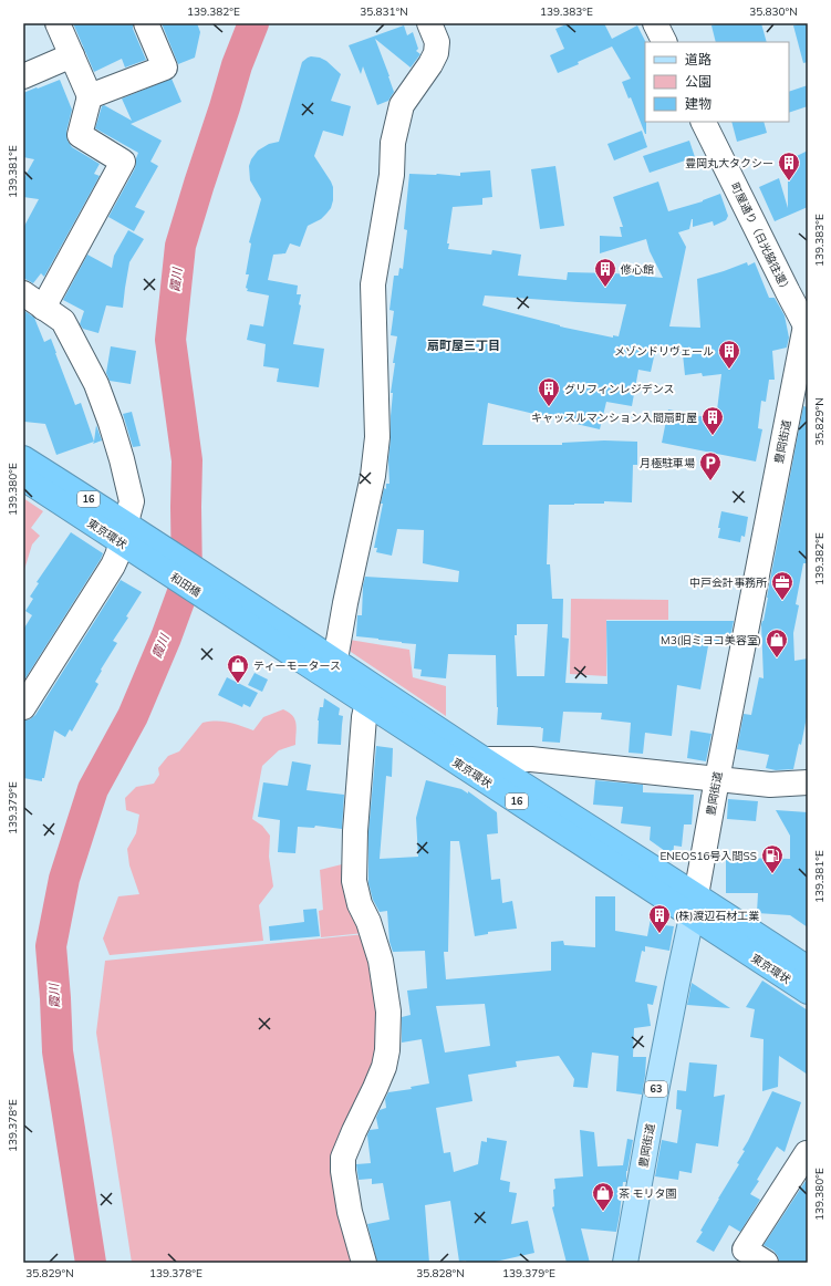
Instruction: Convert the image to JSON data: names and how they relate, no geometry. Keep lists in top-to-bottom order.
{
  "streets": {
    "highway": ["16", "東京環状", "和田橋"],
    "main road": ["豊岡街道", "63"],
    "street": ["町屋通り（日光脇往還）"]
  },
  "crossings": [
    ["町屋通り（日光脇往還）", "豊岡街道"],
    ["豊岡街道", "東京環状"],
    ["東京環状", "和田橋"]
  ],
  "districts": ["扇町屋三丁目"],
  "water": ["霞川"],
  "places": {
    "building": [
      "豊岡丸大タクシー",
      "修心館",
      "メゾンドリヴェール",
      "グリフィンレジデンス",
      "キャッスルマンション入間扇町屋",
      "(株)渡辺石材工業"
    ],
    "parking": ["月極駐車場"],
    "office": ["中戸会計事務所"],
    "shop": ["M3(旧ミヨコ美容室)", "ティーモータース", "茶 モリタ園"],
    "fuel station": ["ENEOS16号入間SS"]
  },
  "legend": ["道路", "公園", "建物"],
  "coordinates": [
    "139.382°E",
    "35.831°N",
    "139.383°E",
    "35.830°N",
    "139.381°E",
    "35.829°N",
    "139.380°E",
    "139.379°E",
    "139.378°E",
    "35.828°N"
  ]
}
